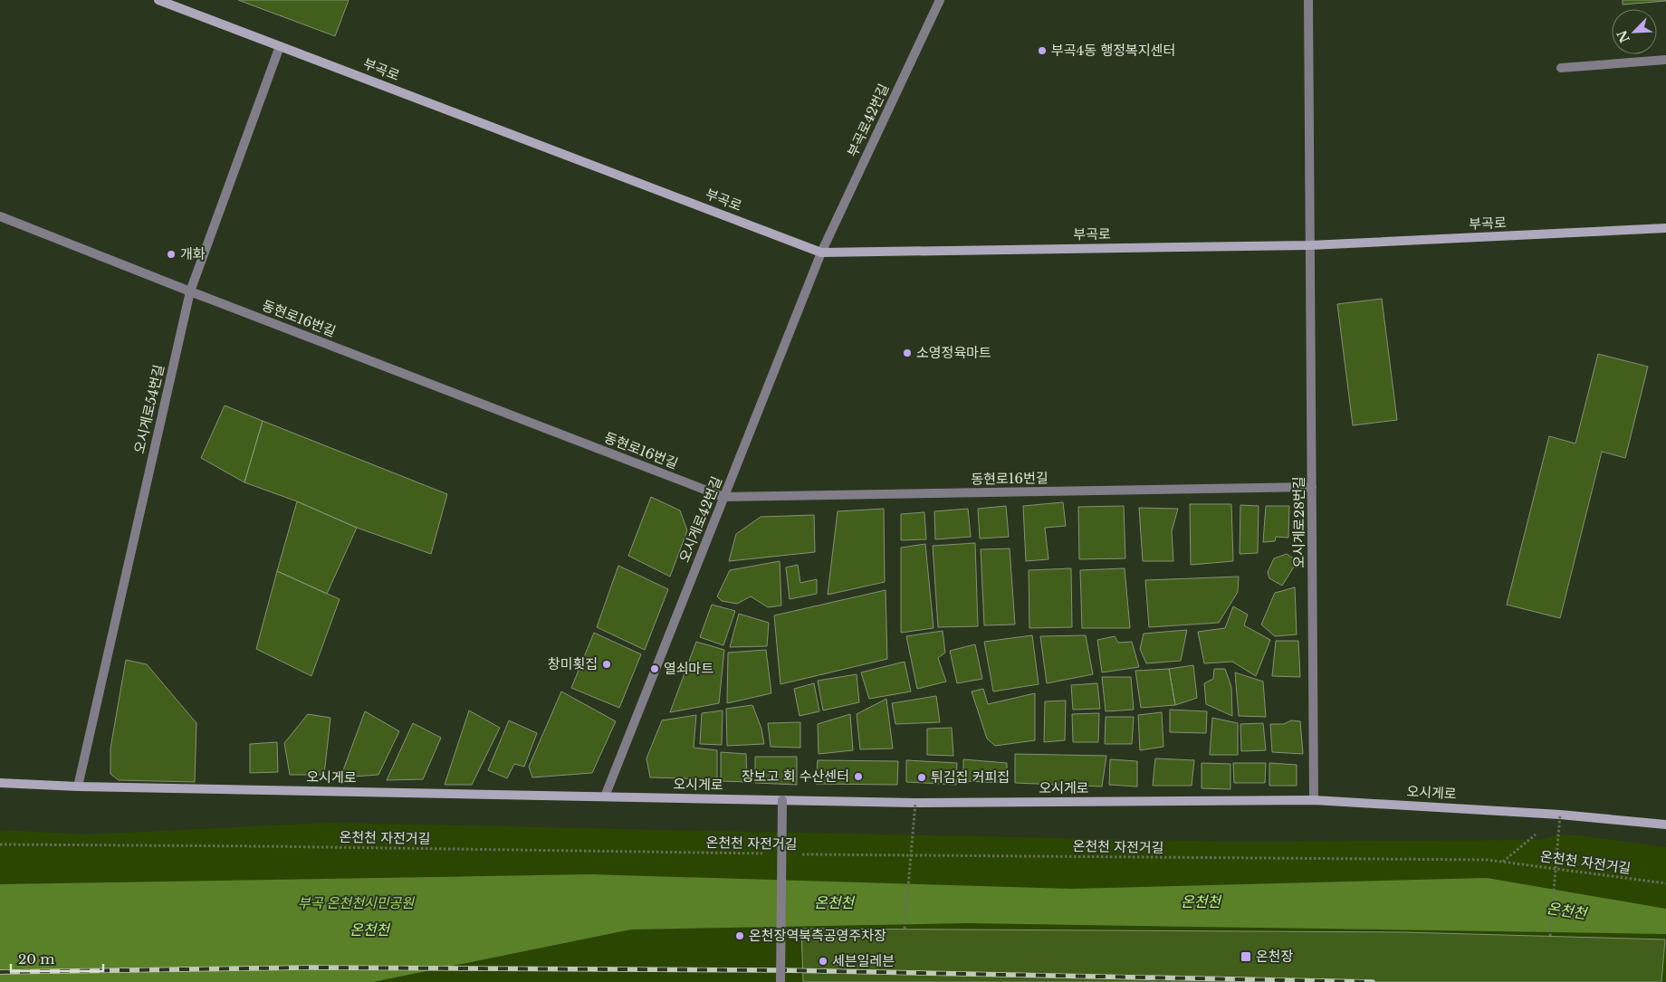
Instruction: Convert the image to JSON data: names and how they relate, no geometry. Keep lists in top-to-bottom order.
{
  "streets": {
    "main road": ["부곡로", "오시게로"],
    "street": [
      "부곡로42번길",
      "동현로16번길",
      "오시게로54번길",
      "오시게로42번길",
      "오시게로28번길"
    ],
    "path": ["온천천 자전거길"]
  },
  "crossings": [
    ["부곡로", "부곡로42번길"],
    ["부곡로", "오시게로54번길"],
    ["부곡로", "오시게로42번길"],
    ["부곡로", "오시게로28번길"],
    ["부곡로42번길", "오시게로42번길"],
    ["동현로16번길", "오시게로54번길"],
    ["동현로16번길", "오시게로42번길"],
    ["동현로16번길", "오시게로28번길"],
    ["오시게로54번길", "오시게로"],
    ["오시게로42번길", "오시게로"],
    ["오시게로28번길", "오시게로"]
  ],
  "water": ["온천천"],
  "parks": ["부곡 온천천시민공원"],
  "places": {
    "other": [
      "부곡4동 행정복지센터",
      "개화",
      "소영정육마트",
      "창미횟집",
      "열쇠마트",
      "장보고 회 수산센터",
      "튀김집 커피집",
      "온천장역북측공영주차장",
      "세븐일레븐"
    ],
    "transit": ["온천장"]
  },
  "scale_bar": "20 m",
  "north": "bottom left"
}
